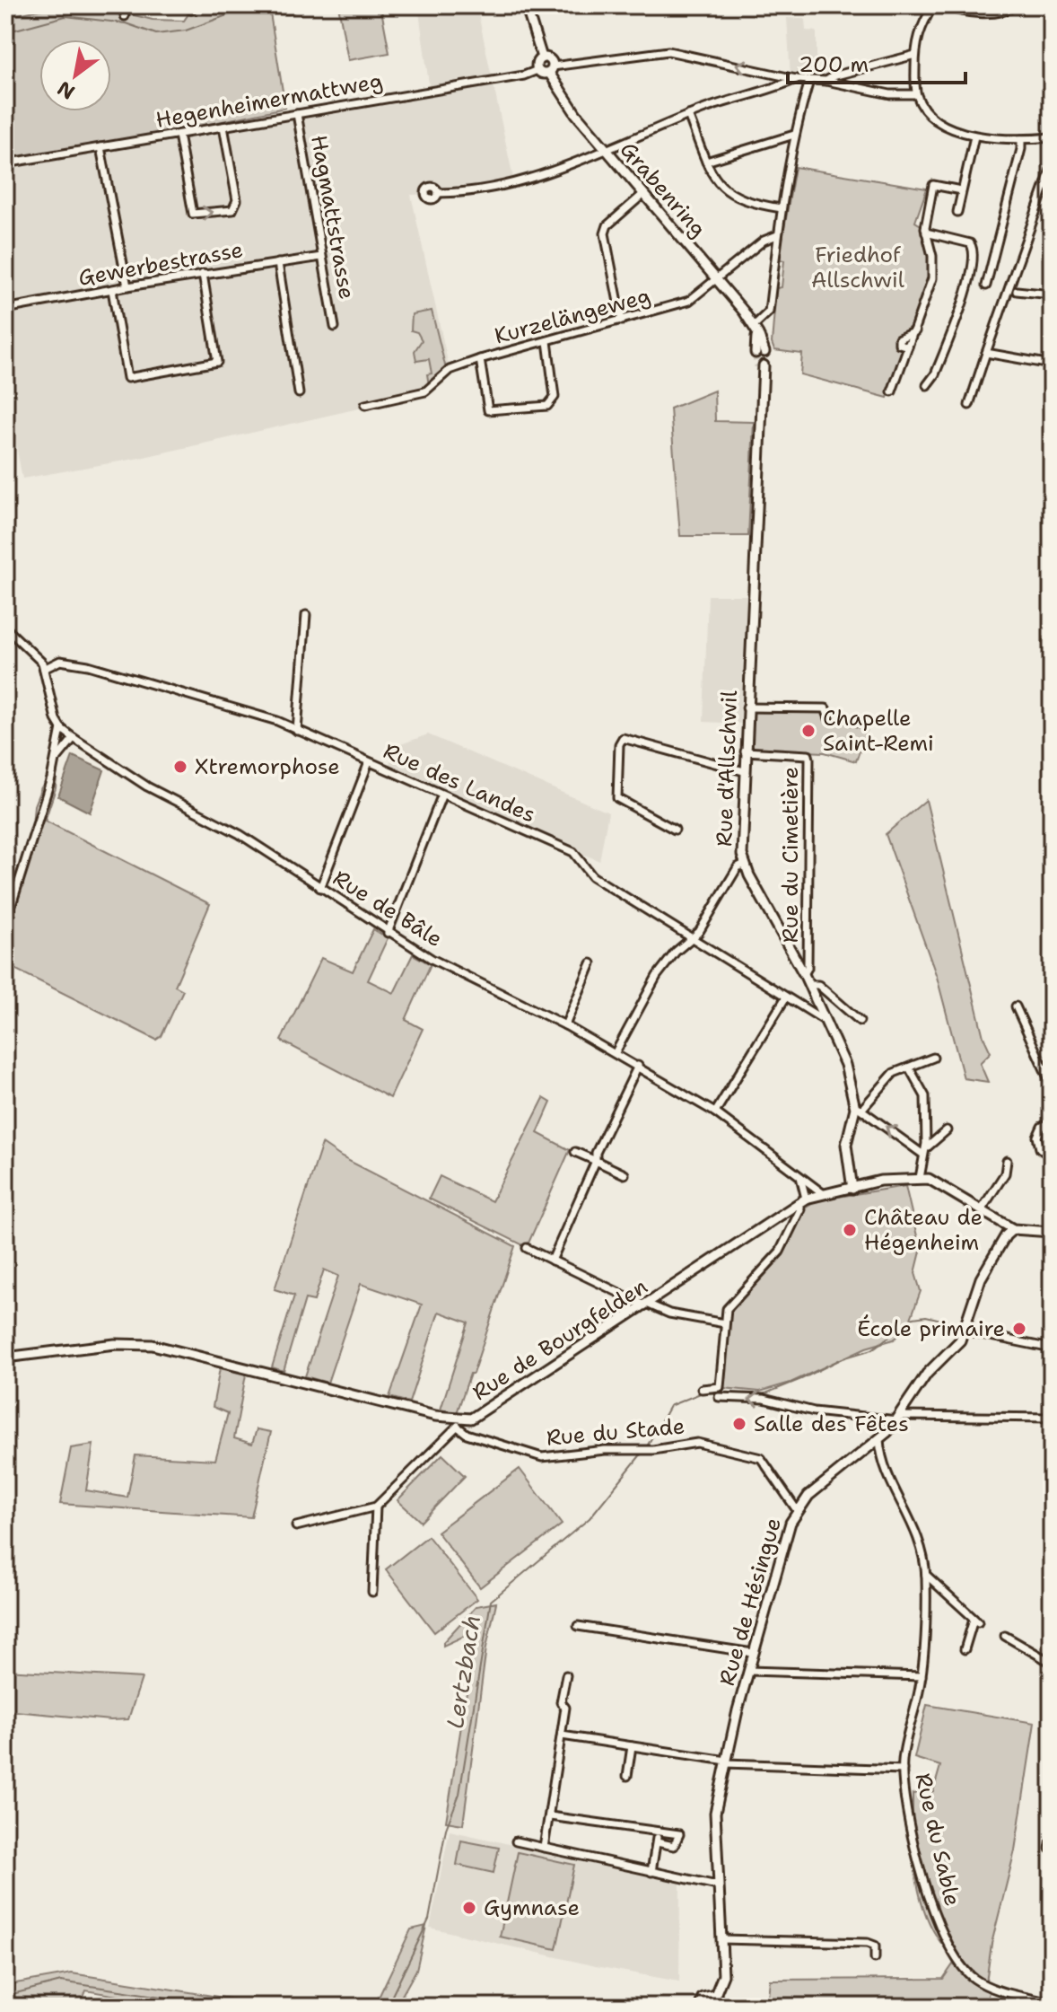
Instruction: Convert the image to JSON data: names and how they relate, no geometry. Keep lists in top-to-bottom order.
{
  "streets": {
    "main road": [
      "Grabenring",
      "Rue d'Allschwil",
      "Rue de Bourgfelden",
      "Rue de Hésingue"
    ],
    "street": [
      "Hegenheimermattweg",
      "Hagmattstrasse",
      "Gewerbestrasse",
      "Kurzelängeweg",
      "Rue des Landes",
      "Rue du Cimetière",
      "Rue de Bâle",
      "Rue du Stade",
      "Rue du Sable"
    ]
  },
  "crossings": [
    ["Hegenheimermattweg", "Hagmattstrasse"],
    ["Grabenring", "Kurzelängeweg"],
    ["Hagmattstrasse", "Gewerbestrasse"],
    ["Rue d'Allschwil", "Rue des Landes"],
    ["Rue d'Allschwil", "Rue du Cimetière"],
    ["Rue d'Allschwil", "Rue de Bourgfelden"],
    ["Rue de Bâle", "Rue de Bourgfelden"],
    ["Rue de Bourgfelden", "Rue du Stade"],
    ["Rue de Bourgfelden", "Rue de Hésingue"],
    ["Rue du Stade", "Rue de Hésingue"],
    ["Rue de Hésingue", "Rue du Sable"]
  ],
  "water": ["Lertzbach"],
  "parks": ["Friedhof Allschwil"],
  "places": [
    "Chapelle Saint-Remi",
    "Xtremorphose",
    "Château de Hégenheim",
    "École primaire",
    "Salle des Fêtes",
    "Gymnase"
  ],
  "scale_bar": "200 m",
  "north": "bottom left"
}
